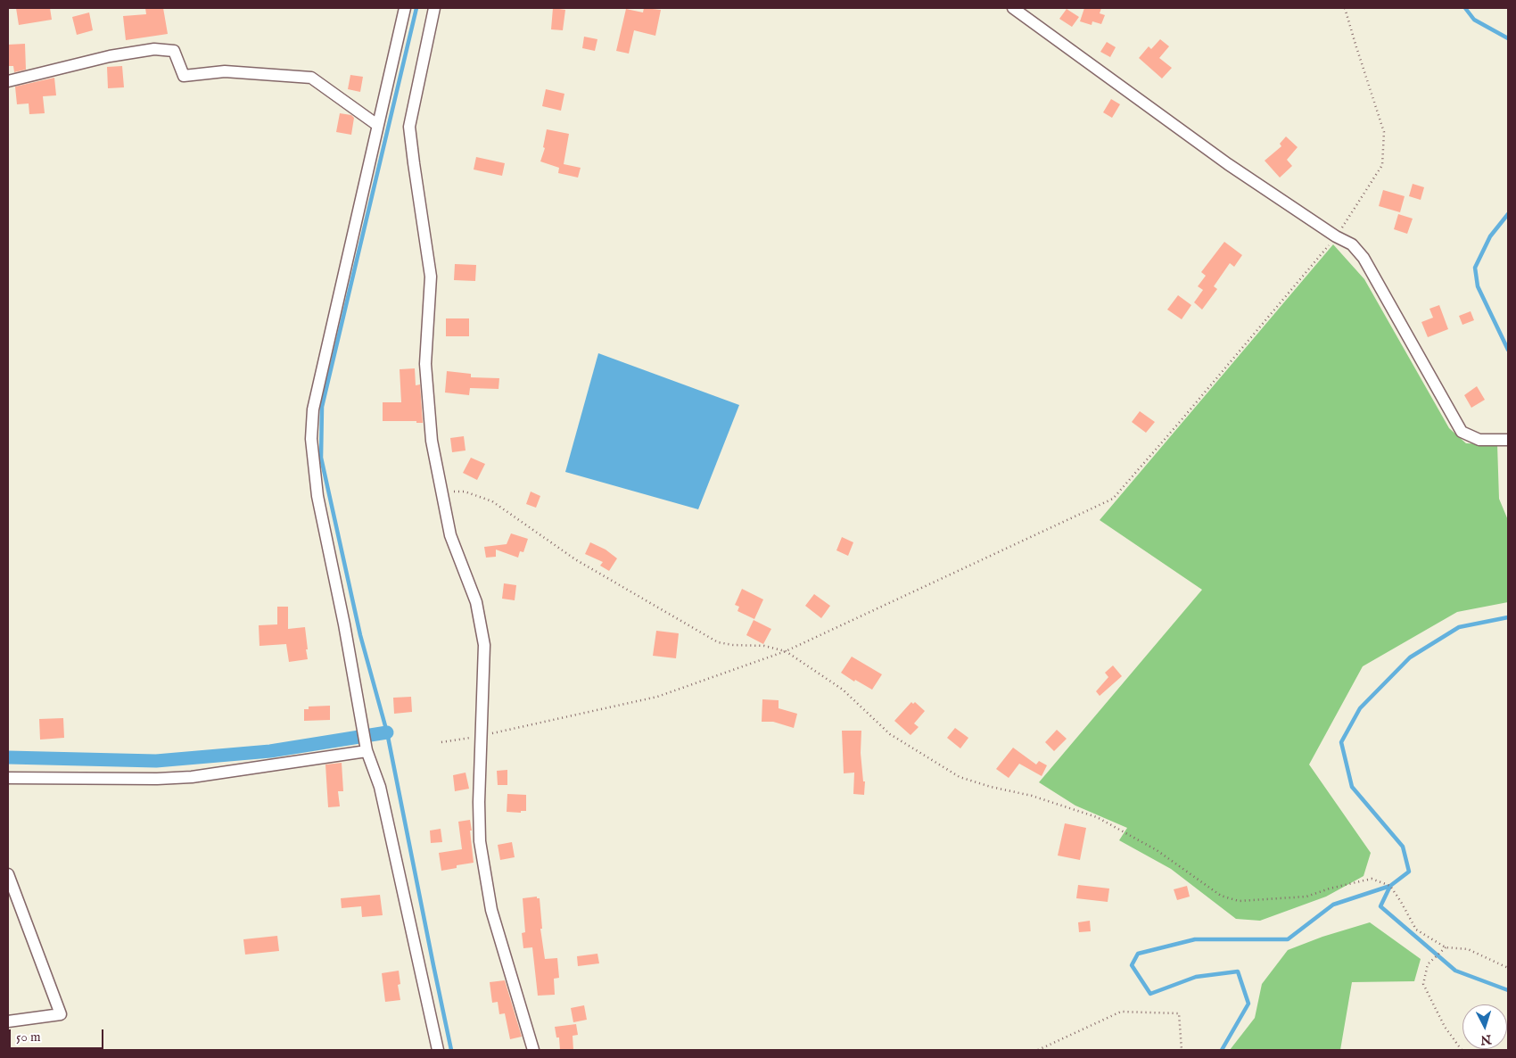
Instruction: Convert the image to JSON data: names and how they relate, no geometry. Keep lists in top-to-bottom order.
{
  "scale_bar": "50 m",
  "north": "bottom"
}
